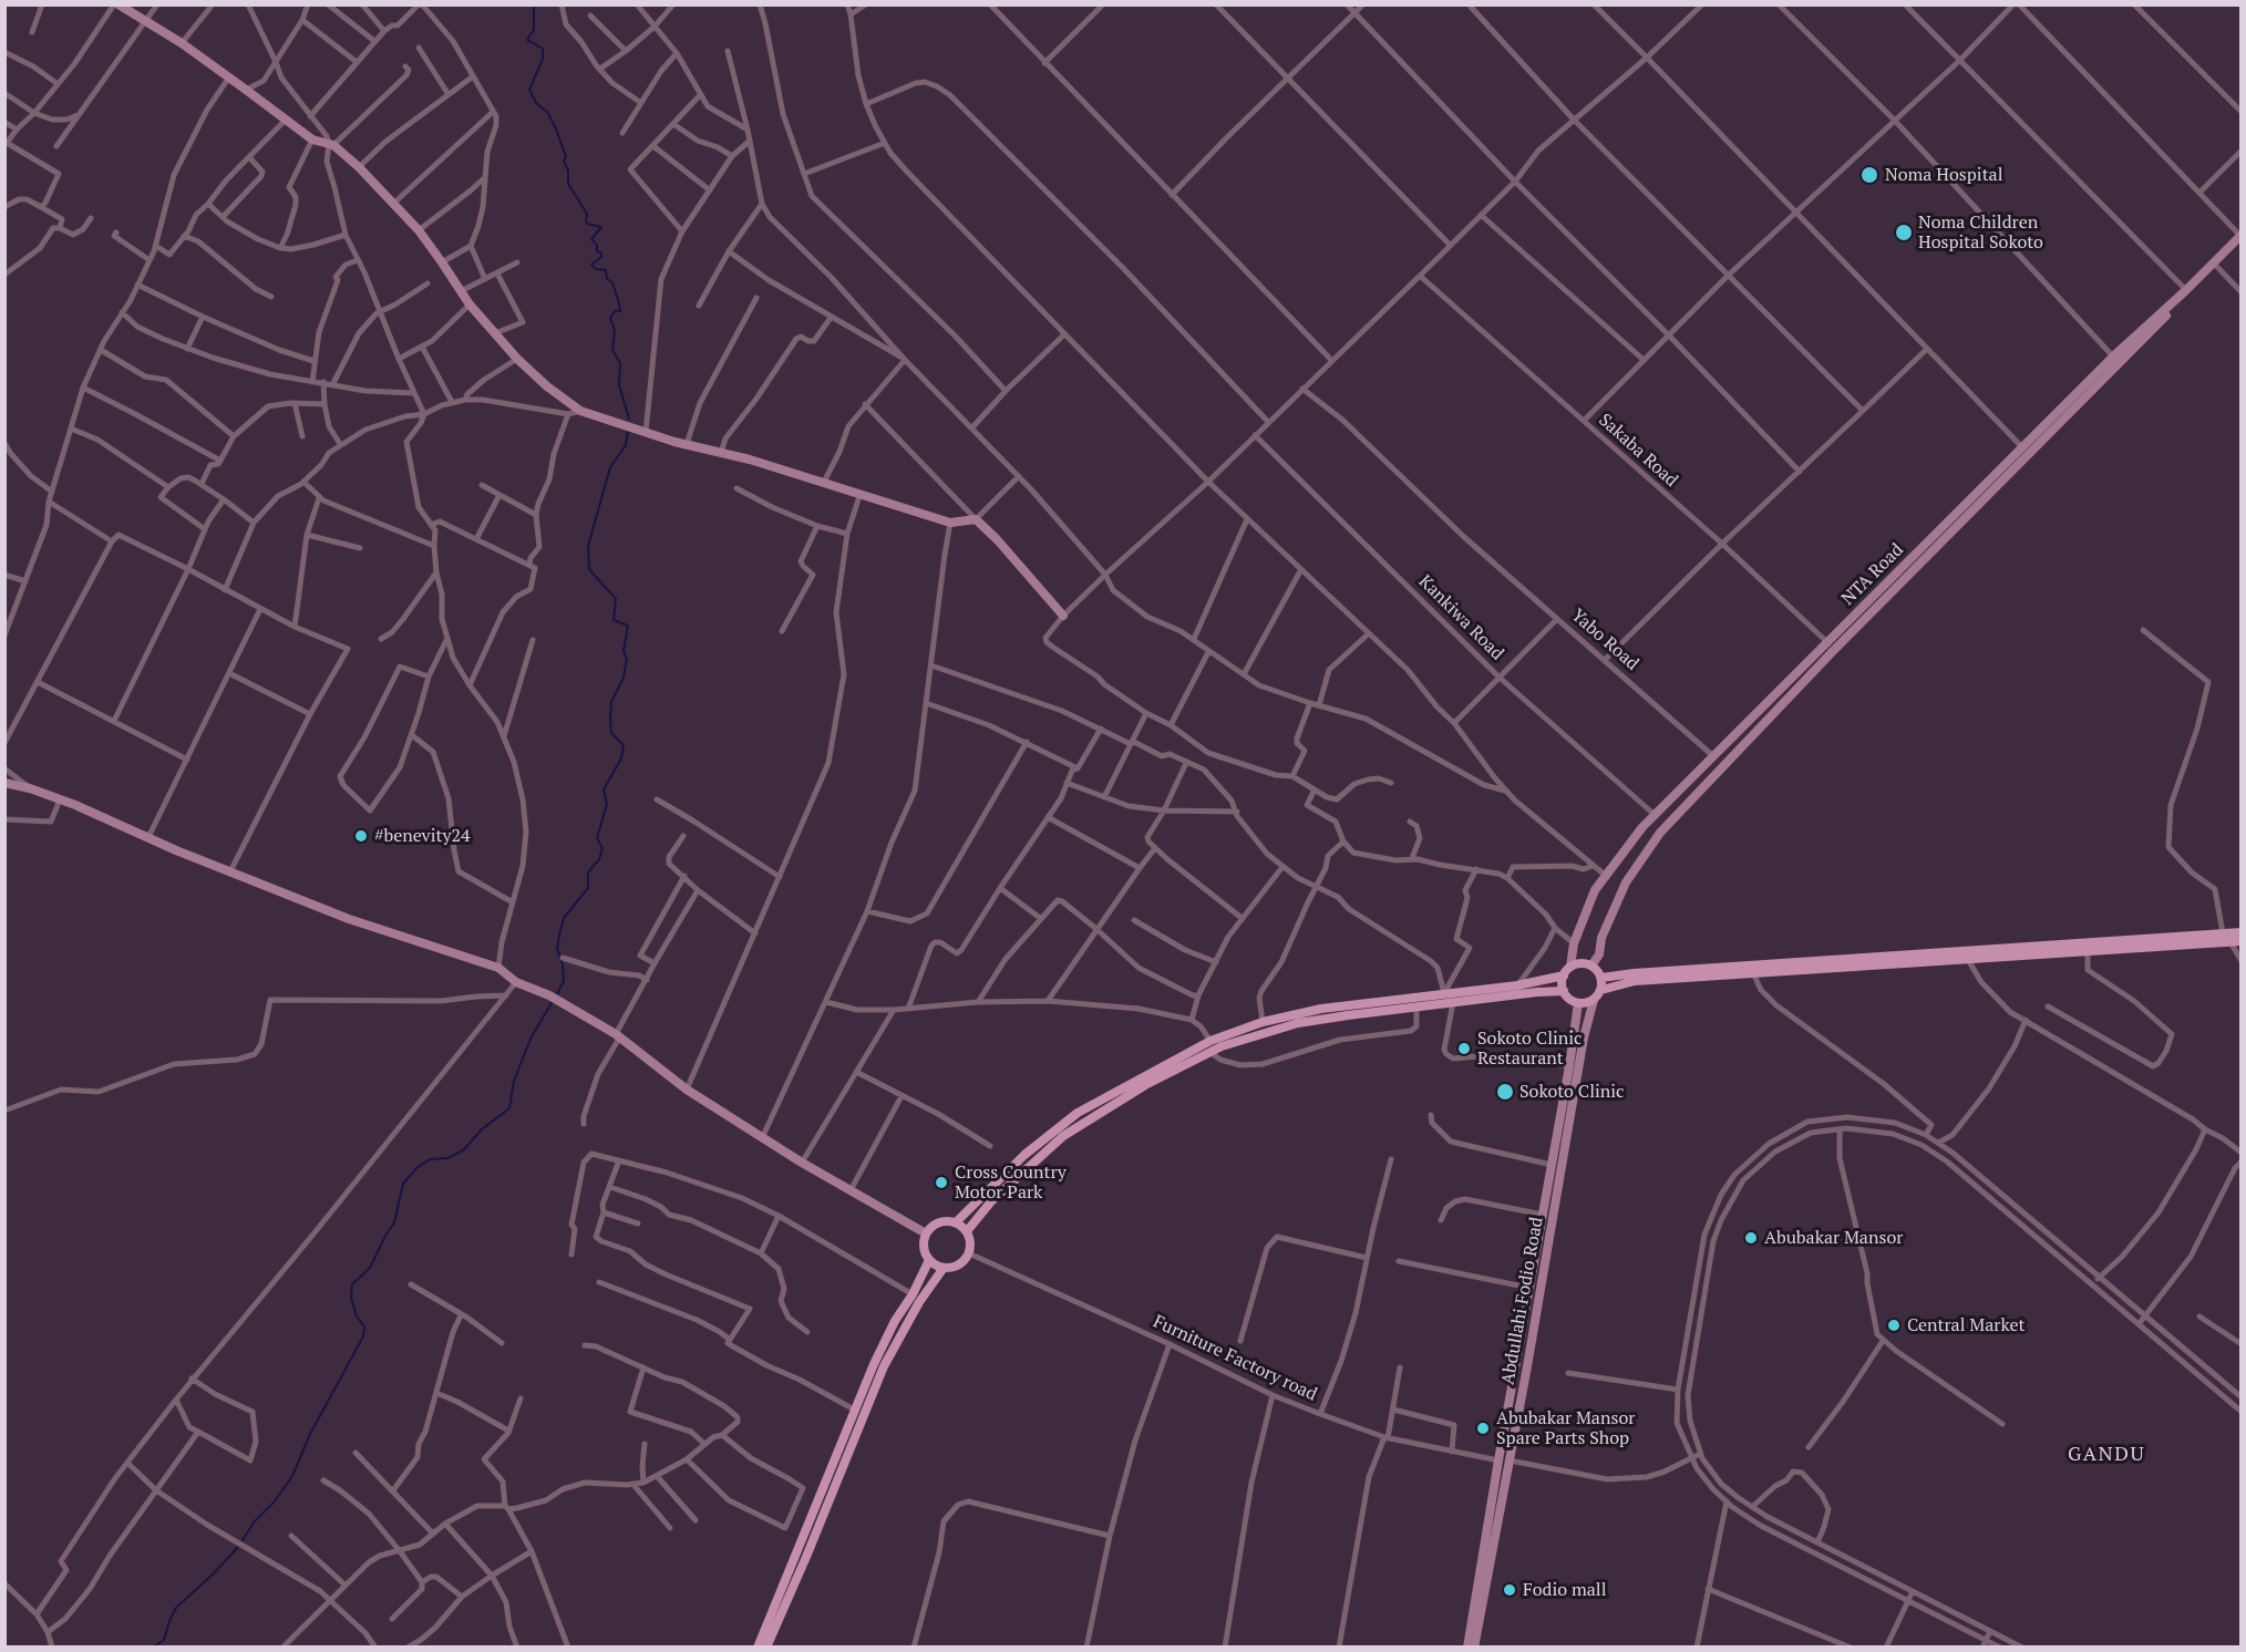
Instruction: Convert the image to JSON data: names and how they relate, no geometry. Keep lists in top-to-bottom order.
{
  "streets": {
    "main road": ["NTA Road", "Abdullahi Fodio Road"],
    "street": [
      "Sakaba Road",
      "Kankiwa Road",
      "Yabo Road",
      "Furniture Factory road"
    ]
  },
  "crossings": [
    ["Sakaba Road", "NTA Road"],
    ["NTA Road", "Kankiwa Road"],
    ["NTA Road", "Yabo Road"],
    ["NTA Road", "Abdullahi Fodio Road"],
    ["Kankiwa Road", "Yabo Road"],
    ["Abdullahi Fodio Road", "Furniture Factory road"]
  ],
  "districts": ["GANDU"],
  "places": [
    "Noma Hospital",
    "Noma Children Hospital Sokoto",
    "#benevity24",
    "Sokoto Clinic Restaurant",
    "Sokoto Clinic",
    "Cross Country Motor Park",
    "Abubakar Mansor",
    "Central Market",
    "Abubakar Mansor Spare Parts Shop",
    "Fodio mall"
  ]
}
